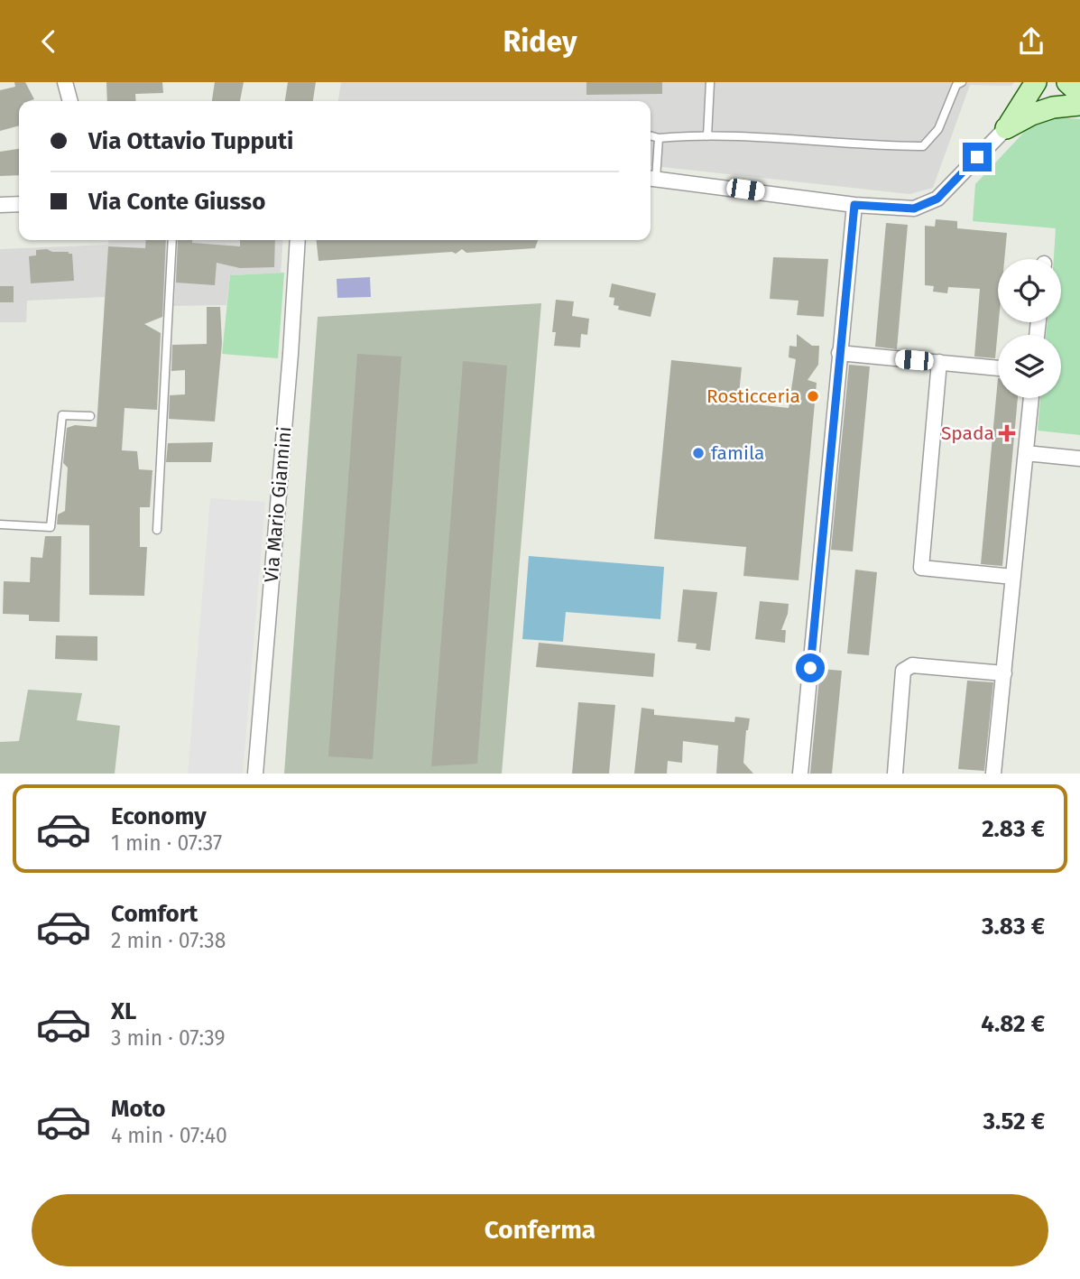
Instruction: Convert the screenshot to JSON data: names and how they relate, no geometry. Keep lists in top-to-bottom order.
{
  "streets": {
    "street": ["Via Mario Giannini"]
  },
  "places": {
    "other": ["Rosticceria", "famila"],
    "health": ["Spada"]
  },
  "page": {
    "header": "Ridey",
    "banner": ["Via Ottavio Tupputi", "Via Conte Giusso"],
    "list": [
      {
        "name": "Economy",
        "note": "1 min · 07:37",
        "value": "2.83 €"
      },
      {
        "name": "Comfort",
        "note": "2 min · 07:38",
        "value": "3.83 €"
      },
      {
        "name": "XL",
        "note": "3 min · 07:39",
        "value": "4.82 €"
      },
      {
        "name": "Moto",
        "note": "4 min · 07:40",
        "value": "3.52 €"
      }
    ],
    "buttons": "Conferma"
  }
}
